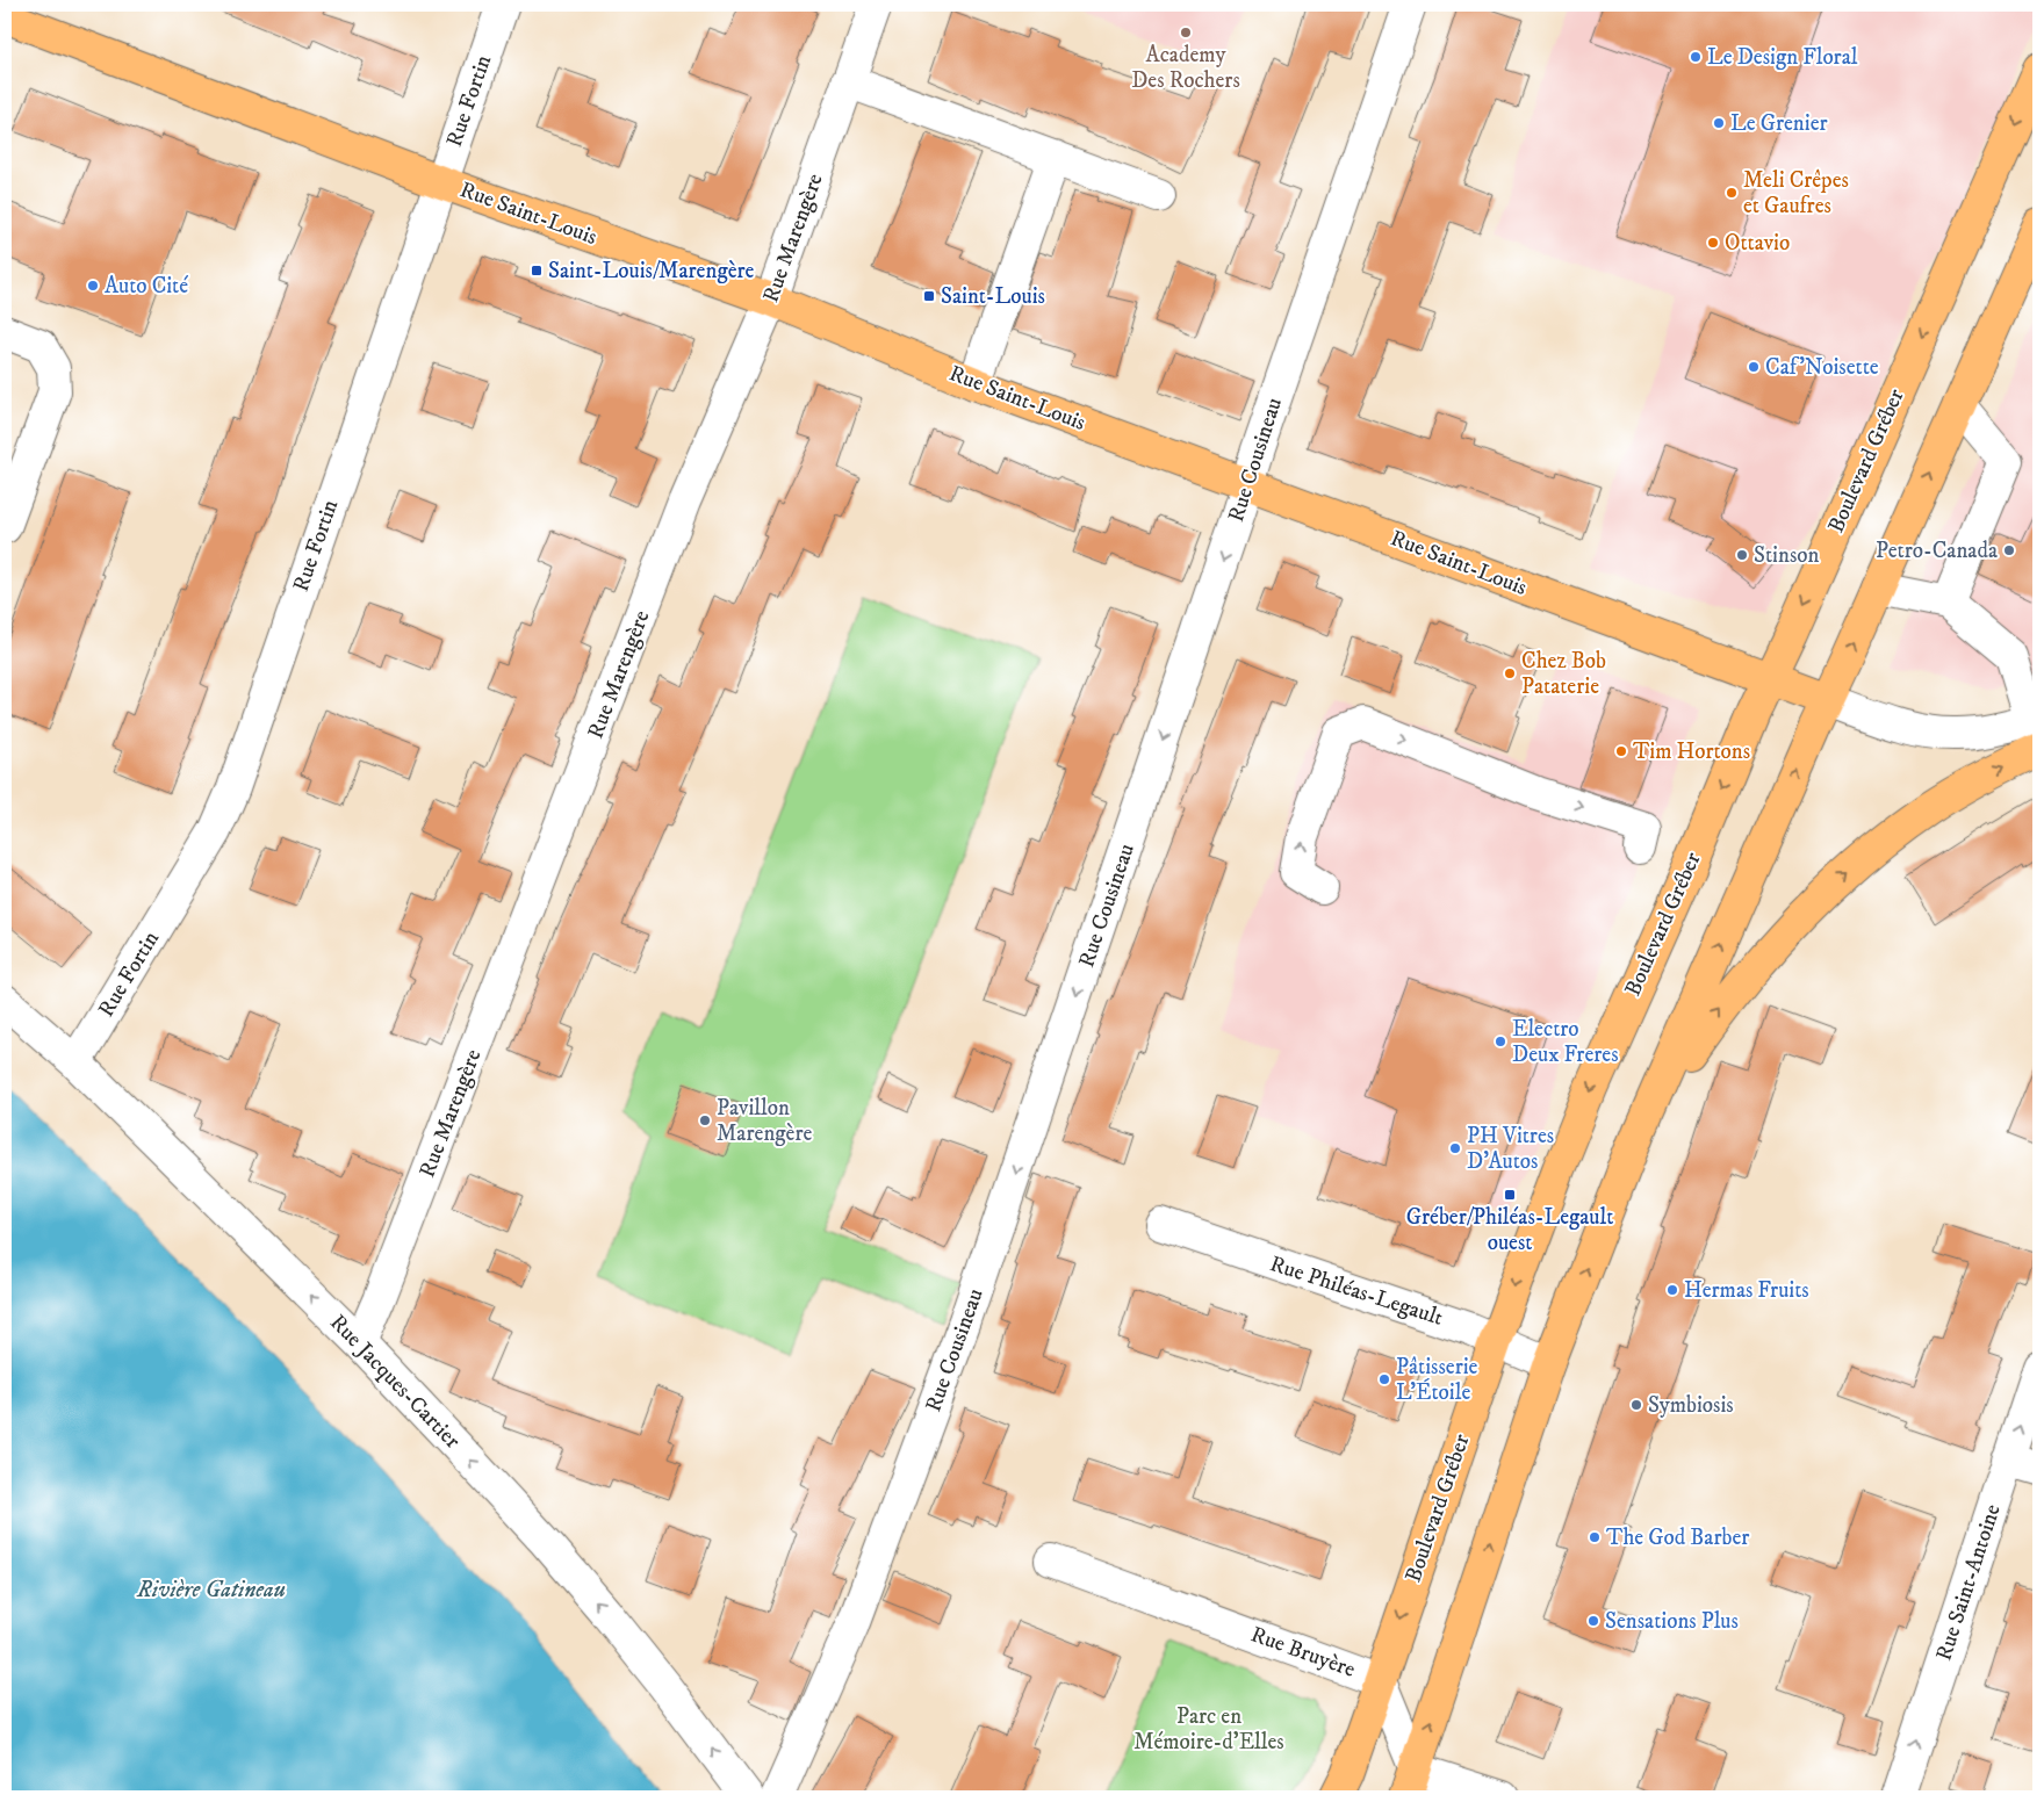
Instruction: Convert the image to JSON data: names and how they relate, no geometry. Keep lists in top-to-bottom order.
{
  "streets": {
    "main road": ["Rue Saint-Louis", "Boulevard Gréber"],
    "street": [
      "Rue Fortin",
      "Rue Marengère",
      "Rue Cousineau",
      "Rue Philéas-Legault",
      "Rue Jacques-Cartier",
      "Rue Saint-Antoine",
      "Rue Bruyère"
    ]
  },
  "crossings": [
    ["Rue Fortin", "Rue Saint-Louis"],
    ["Rue Fortin", "Rue Jacques-Cartier"],
    ["Rue Saint-Louis", "Rue Marengère"],
    ["Rue Saint-Louis", "Rue Cousineau"],
    ["Rue Saint-Louis", "Boulevard Gréber"],
    ["Rue Marengère", "Rue Jacques-Cartier"],
    ["Boulevard Gréber", "Rue Philéas-Legault"],
    ["Boulevard Gréber", "Rue Bruyère"]
  ],
  "one_way": ["Rue Cousineau", "Rue Jacques-Cartier", "Rue Saint-Antoine"],
  "water": ["Rivière Gatineau"],
  "parks": ["Parc en Mémoire-d'Elles"],
  "places": {
    "other": [
      "Academy Des Rochers",
      "Le Design Floral",
      "Le Grenier",
      "Meli Crêpes et Gaufres",
      "Ottavio",
      "Auto Cité",
      "Caf'Noisette",
      "Petro-Canada",
      "Stinson",
      "Chez Bob Pataterie",
      "Tim Hortons",
      "Electro Deux Freres",
      "Pavillon Marengère",
      "PH Vitres D'Autos",
      "Hermas Fruits",
      "Pâtisserie L'Étoile",
      "Symbiosis",
      "The God Barber",
      "Sensations Plus"
    ],
    "transit": ["Saint-Louis/Marengère", "Saint-Louis", "Gréber/Philéas-Legault ouest"]
  }
}
